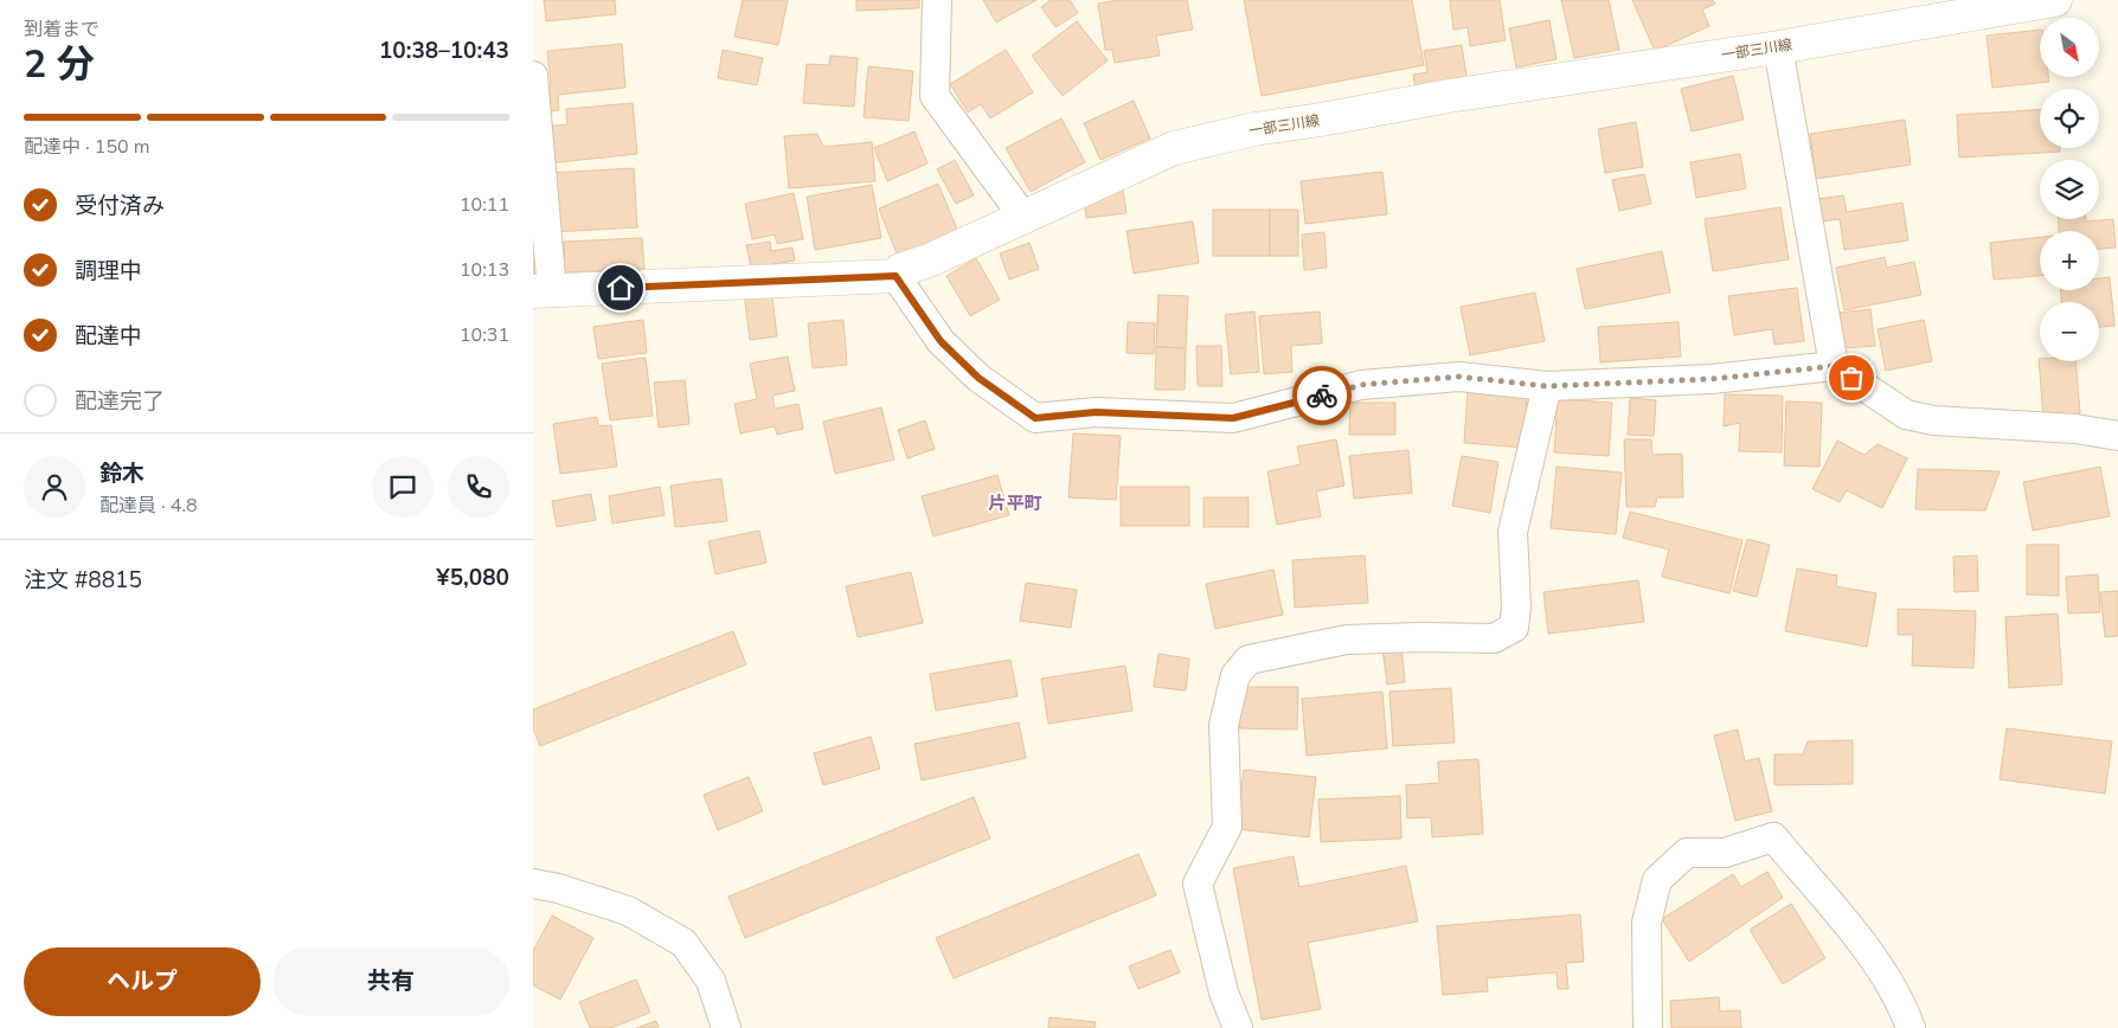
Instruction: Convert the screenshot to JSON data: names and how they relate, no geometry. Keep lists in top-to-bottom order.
{
  "streets": {
    "main road": ["一部三川線"]
  },
  "districts": ["片平町"],
  "north": "bottom right",
  "page": {
    "heading": ["2 分", "到着まで", "10:38–10:43"],
    "panel": [
      "鈴木",
      "配達員 · 4.8",
      "注文 #8815",
      "¥5,080"
    ],
    "map_buttons": ["+", "−"],
    "bar": "配達中 · 150 m",
    "list": [
      ["受付済み", "10:11"],
      ["調理中", "10:13"],
      ["配達中", "10:31"],
      "配達完了"
    ],
    "buttons": ["ヘルプ", "共有"]
  }
}
